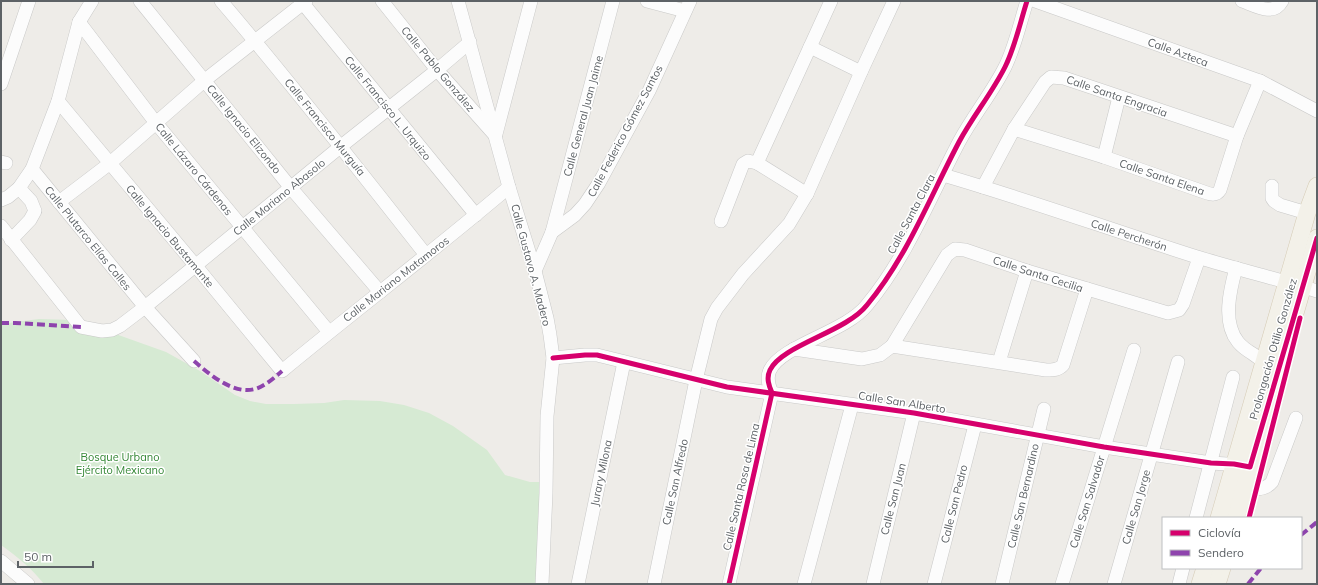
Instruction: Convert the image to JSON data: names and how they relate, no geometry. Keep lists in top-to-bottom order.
{
  "streets": {
    "main road": ["Prolongación Otilio González"],
    "street": [
      "Calle Azteca",
      "Calle Pablo González",
      "Calle Santa Engracia",
      "Calle Francisco L. Urquizo",
      "Calle General Juan Jaime",
      "Calle Francisco Murguía",
      "Calle Ignacio Elizondo",
      "Calle Federico Gómez Santos",
      "Calle Lázaro Cárdenas",
      "Calle Santa Elena",
      "Calle Mariano Abasolo",
      "Calle Santa Clara",
      "Calle Percherón",
      "Calle Ignacio Bustamante",
      "Calle Plutarco Elías Calles",
      "Calle Gustavo A. Madero",
      "Calle Santa Cecilia",
      "Calle Mariano Matamoros",
      "Calle San Alberto",
      "Jurary Milona",
      "Calle San Alfredo",
      "Calle Santa Rosa de Lima",
      "Calle San Bernardino",
      "Calle San Juan",
      "Calle San Salvador",
      "Calle San Pedro",
      "Calle San Jorge"
    ]
  },
  "crossings": [
    ["Calle Azteca", "Calle Santa Elena"],
    ["Calle Pablo González", "Calle Mariano Abasolo"],
    ["Calle Pablo González", "Calle Gustavo A. Madero"],
    ["Calle Santa Engracia", "Calle Santa Elena"],
    ["Calle Santa Engracia", "Calle Percherón"],
    ["Calle Francisco L. Urquizo", "Calle Mariano Abasolo"],
    ["Calle Francisco L. Urquizo", "Calle Mariano Matamoros"],
    ["Calle General Juan Jaime", "Calle Federico Gómez Santos"],
    ["Calle Francisco Murguía", "Calle Mariano Abasolo"],
    ["Calle Francisco Murguía", "Calle Mariano Matamoros"],
    ["Calle Ignacio Elizondo", "Calle Mariano Abasolo"],
    ["Calle Ignacio Elizondo", "Calle Mariano Matamoros"],
    ["Calle Federico Gómez Santos", "Calle Gustavo A. Madero"],
    ["Calle Lázaro Cárdenas", "Calle Mariano Abasolo"],
    ["Calle Lázaro Cárdenas", "Calle Mariano Matamoros"],
    ["Calle Mariano Abasolo", "Calle Ignacio Bustamante"],
    ["Calle Mariano Abasolo", "Calle Plutarco Elías Calles"],
    ["Calle Mariano Abasolo", "Calle Gustavo A. Madero"],
    ["Calle Santa Clara", "Calle Percherón"],
    ["Calle Santa Clara", "Calle San Alberto"],
    ["Calle Santa Clara", "Calle Santa Rosa de Lima"],
    ["Calle Percherón", "Calle Santa Cecilia"],
    ["Calle Percherón", "Prolongación Otilio González"],
    ["Calle Ignacio Bustamante", "Calle Mariano Matamoros"],
    ["Calle Gustavo A. Madero", "Calle Mariano Matamoros"],
    ["Calle Gustavo A. Madero", "Calle San Alberto"],
    ["Prolongación Otilio González", "Calle San Alberto"],
    ["Calle San Alberto", "Jurary Milona"],
    ["Calle San Alberto", "Calle San Alfredo"],
    ["Calle San Alberto", "Calle Santa Rosa de Lima"],
    ["Calle San Alberto", "Calle San Bernardino"],
    ["Calle San Alberto", "Calle San Juan"],
    ["Calle San Alberto", "Calle San Salvador"],
    ["Calle San Alberto", "Calle San Pedro"],
    ["Calle San Alberto", "Calle San Jorge"]
  ],
  "parks": ["Bosque Urbano Ejército Mexicano"],
  "legend": ["Ciclovía", "Sendero"],
  "scale_bar": "50 m"
}
